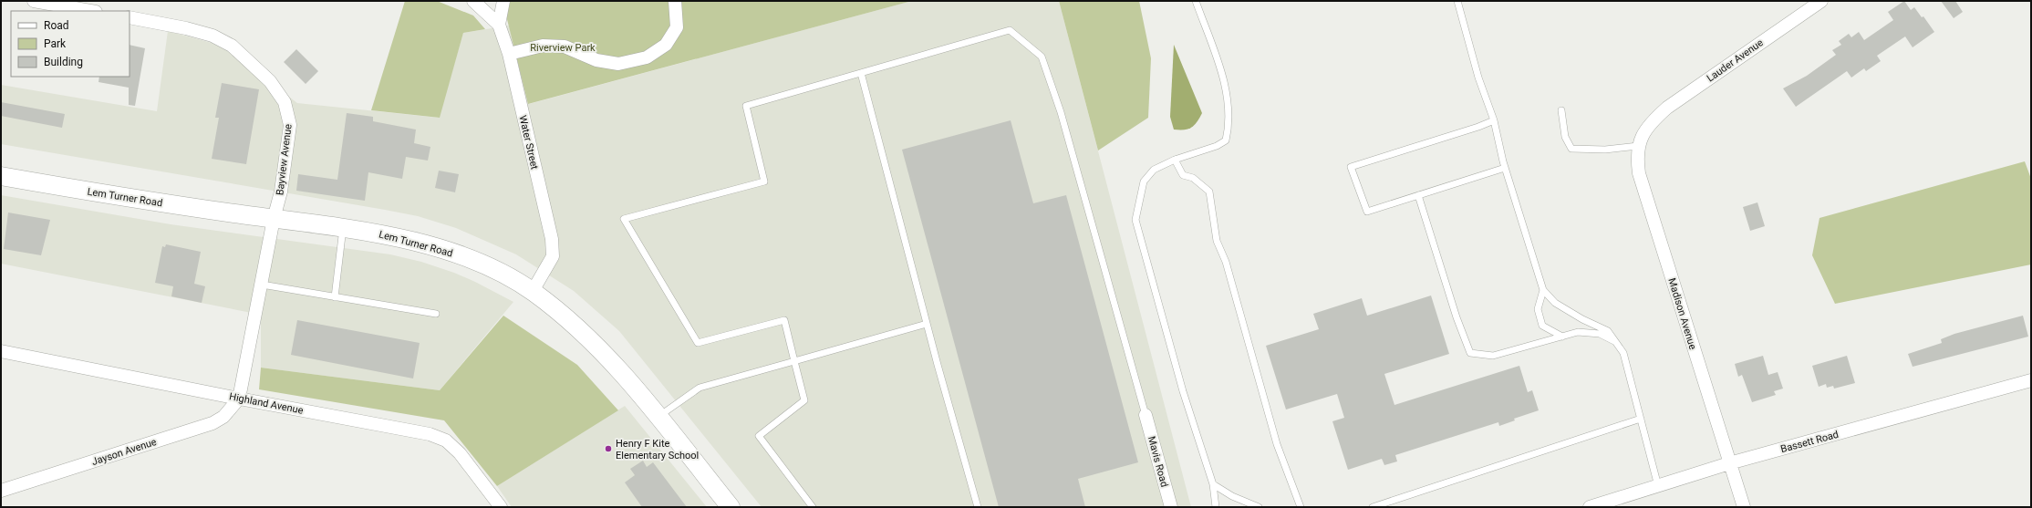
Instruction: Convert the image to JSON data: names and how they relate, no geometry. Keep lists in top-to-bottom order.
{
  "streets": {
    "main road": ["Lem Turner Road"],
    "street": [
      "Lauder Avenue",
      "Water Street",
      "Bayview Avenue",
      "Madison Avenue",
      "Highland Avenue",
      "Bassett Road",
      "Jayson Avenue",
      "Mavis Road"
    ]
  },
  "crossings": [
    ["Lauder Avenue", "Madison Avenue"],
    ["Water Street", "Lem Turner Road"],
    ["Bayview Avenue", "Lem Turner Road"],
    ["Bayview Avenue", "Highland Avenue"],
    ["Bayview Avenue", "Jayson Avenue"],
    ["Madison Avenue", "Bassett Road"],
    ["Highland Avenue", "Jayson Avenue"]
  ],
  "parks": ["Riverview Park"],
  "places": ["Henry F Kite Elementary School"],
  "legend": ["Road", "Park", "Building"]
}
